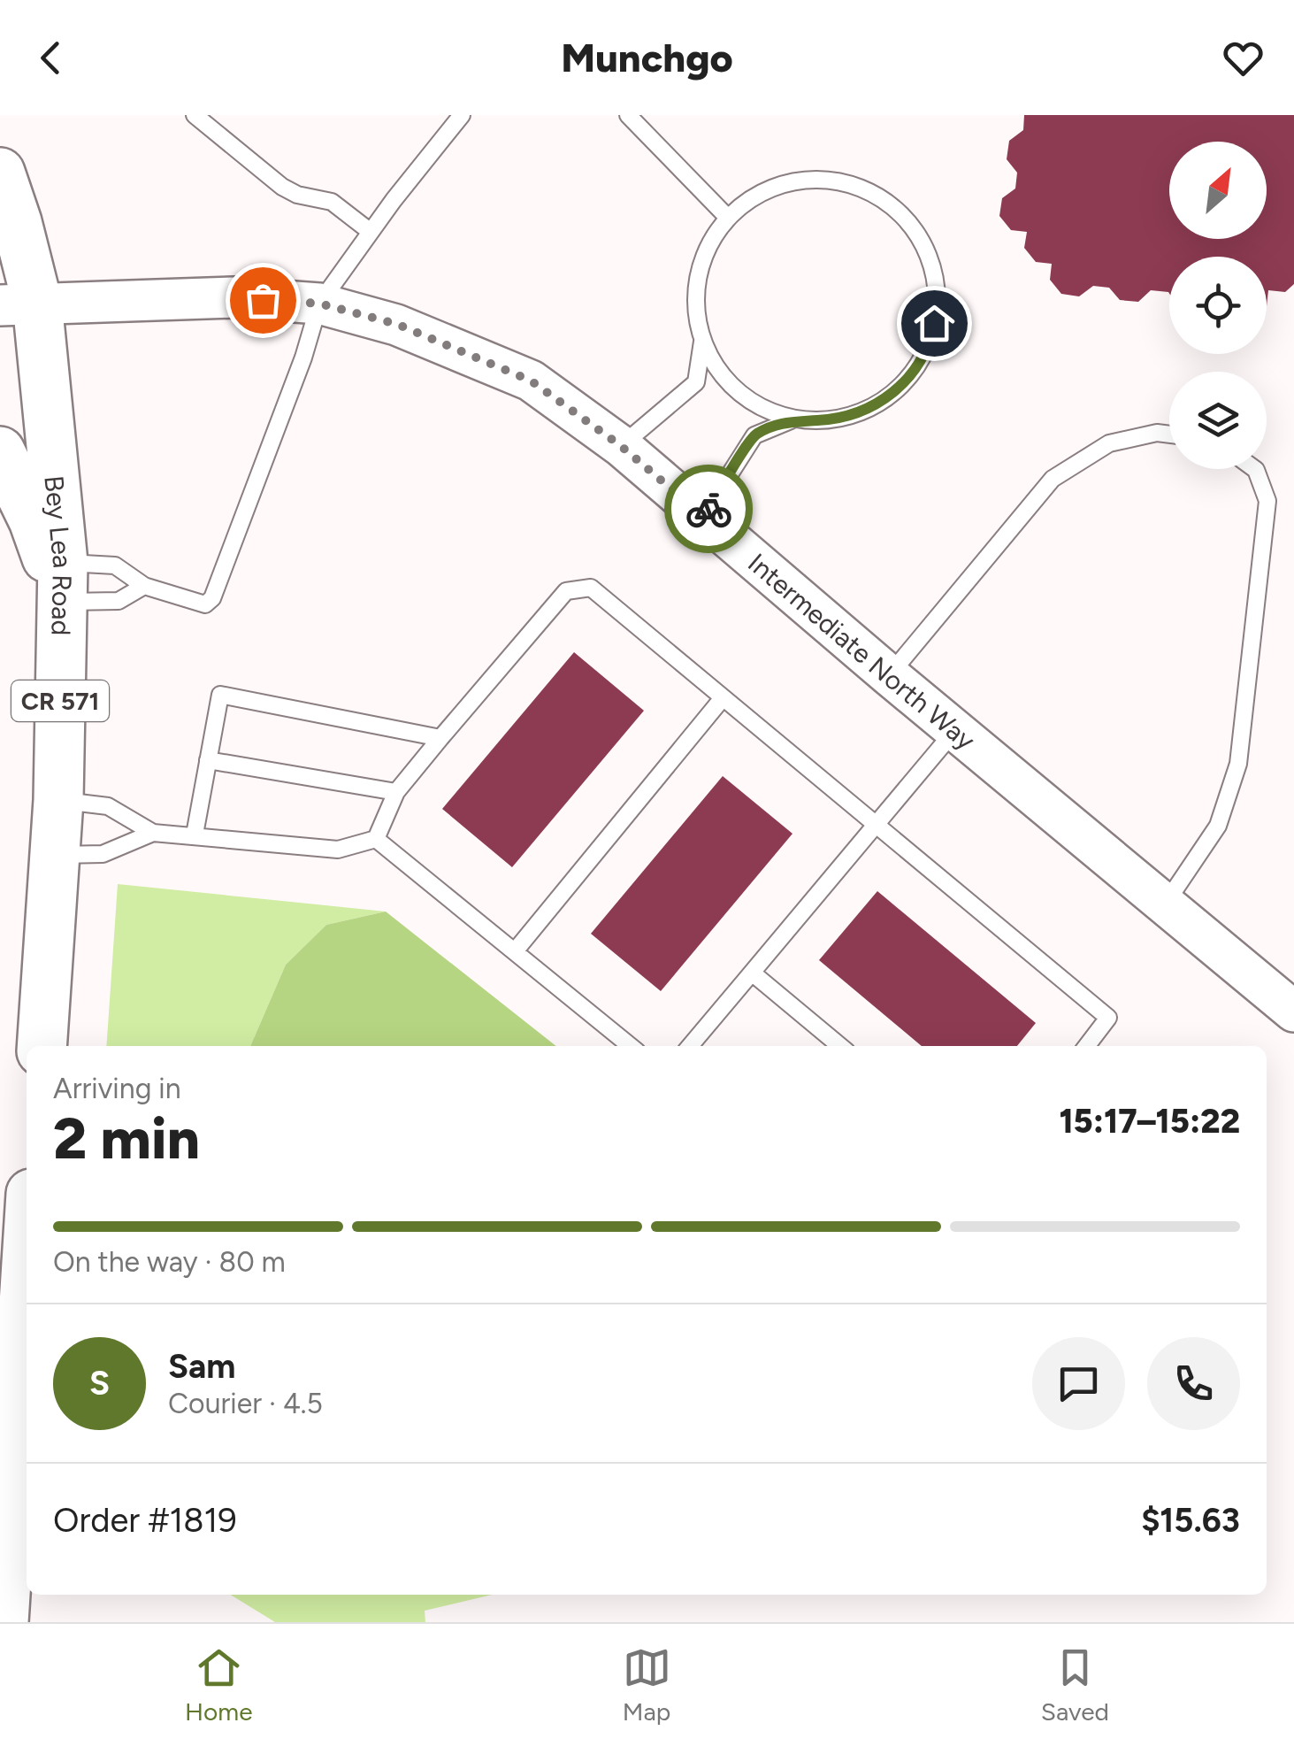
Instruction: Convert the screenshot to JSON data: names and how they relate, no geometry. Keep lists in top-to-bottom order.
{
  "streets": {
    "main road": ["Bey Lea Road", "CR 571"],
    "street": ["Intermediate North Way"]
  },
  "crossings": [
    ["Bey Lea Road", "Intermediate North Way"]
  ],
  "north": "top right",
  "page": {
    "header": "Munchgo",
    "heading": ["2 min", "Arriving in", "15:17–15:22"],
    "panel": [
      "Sam",
      "Courier · 4.5",
      "Order #1819",
      "$15.63"
    ],
    "bar": "On the way · 80 m",
    "round": "S",
    "tabs": ["Home", "Map", "Saved"]
  }
}
